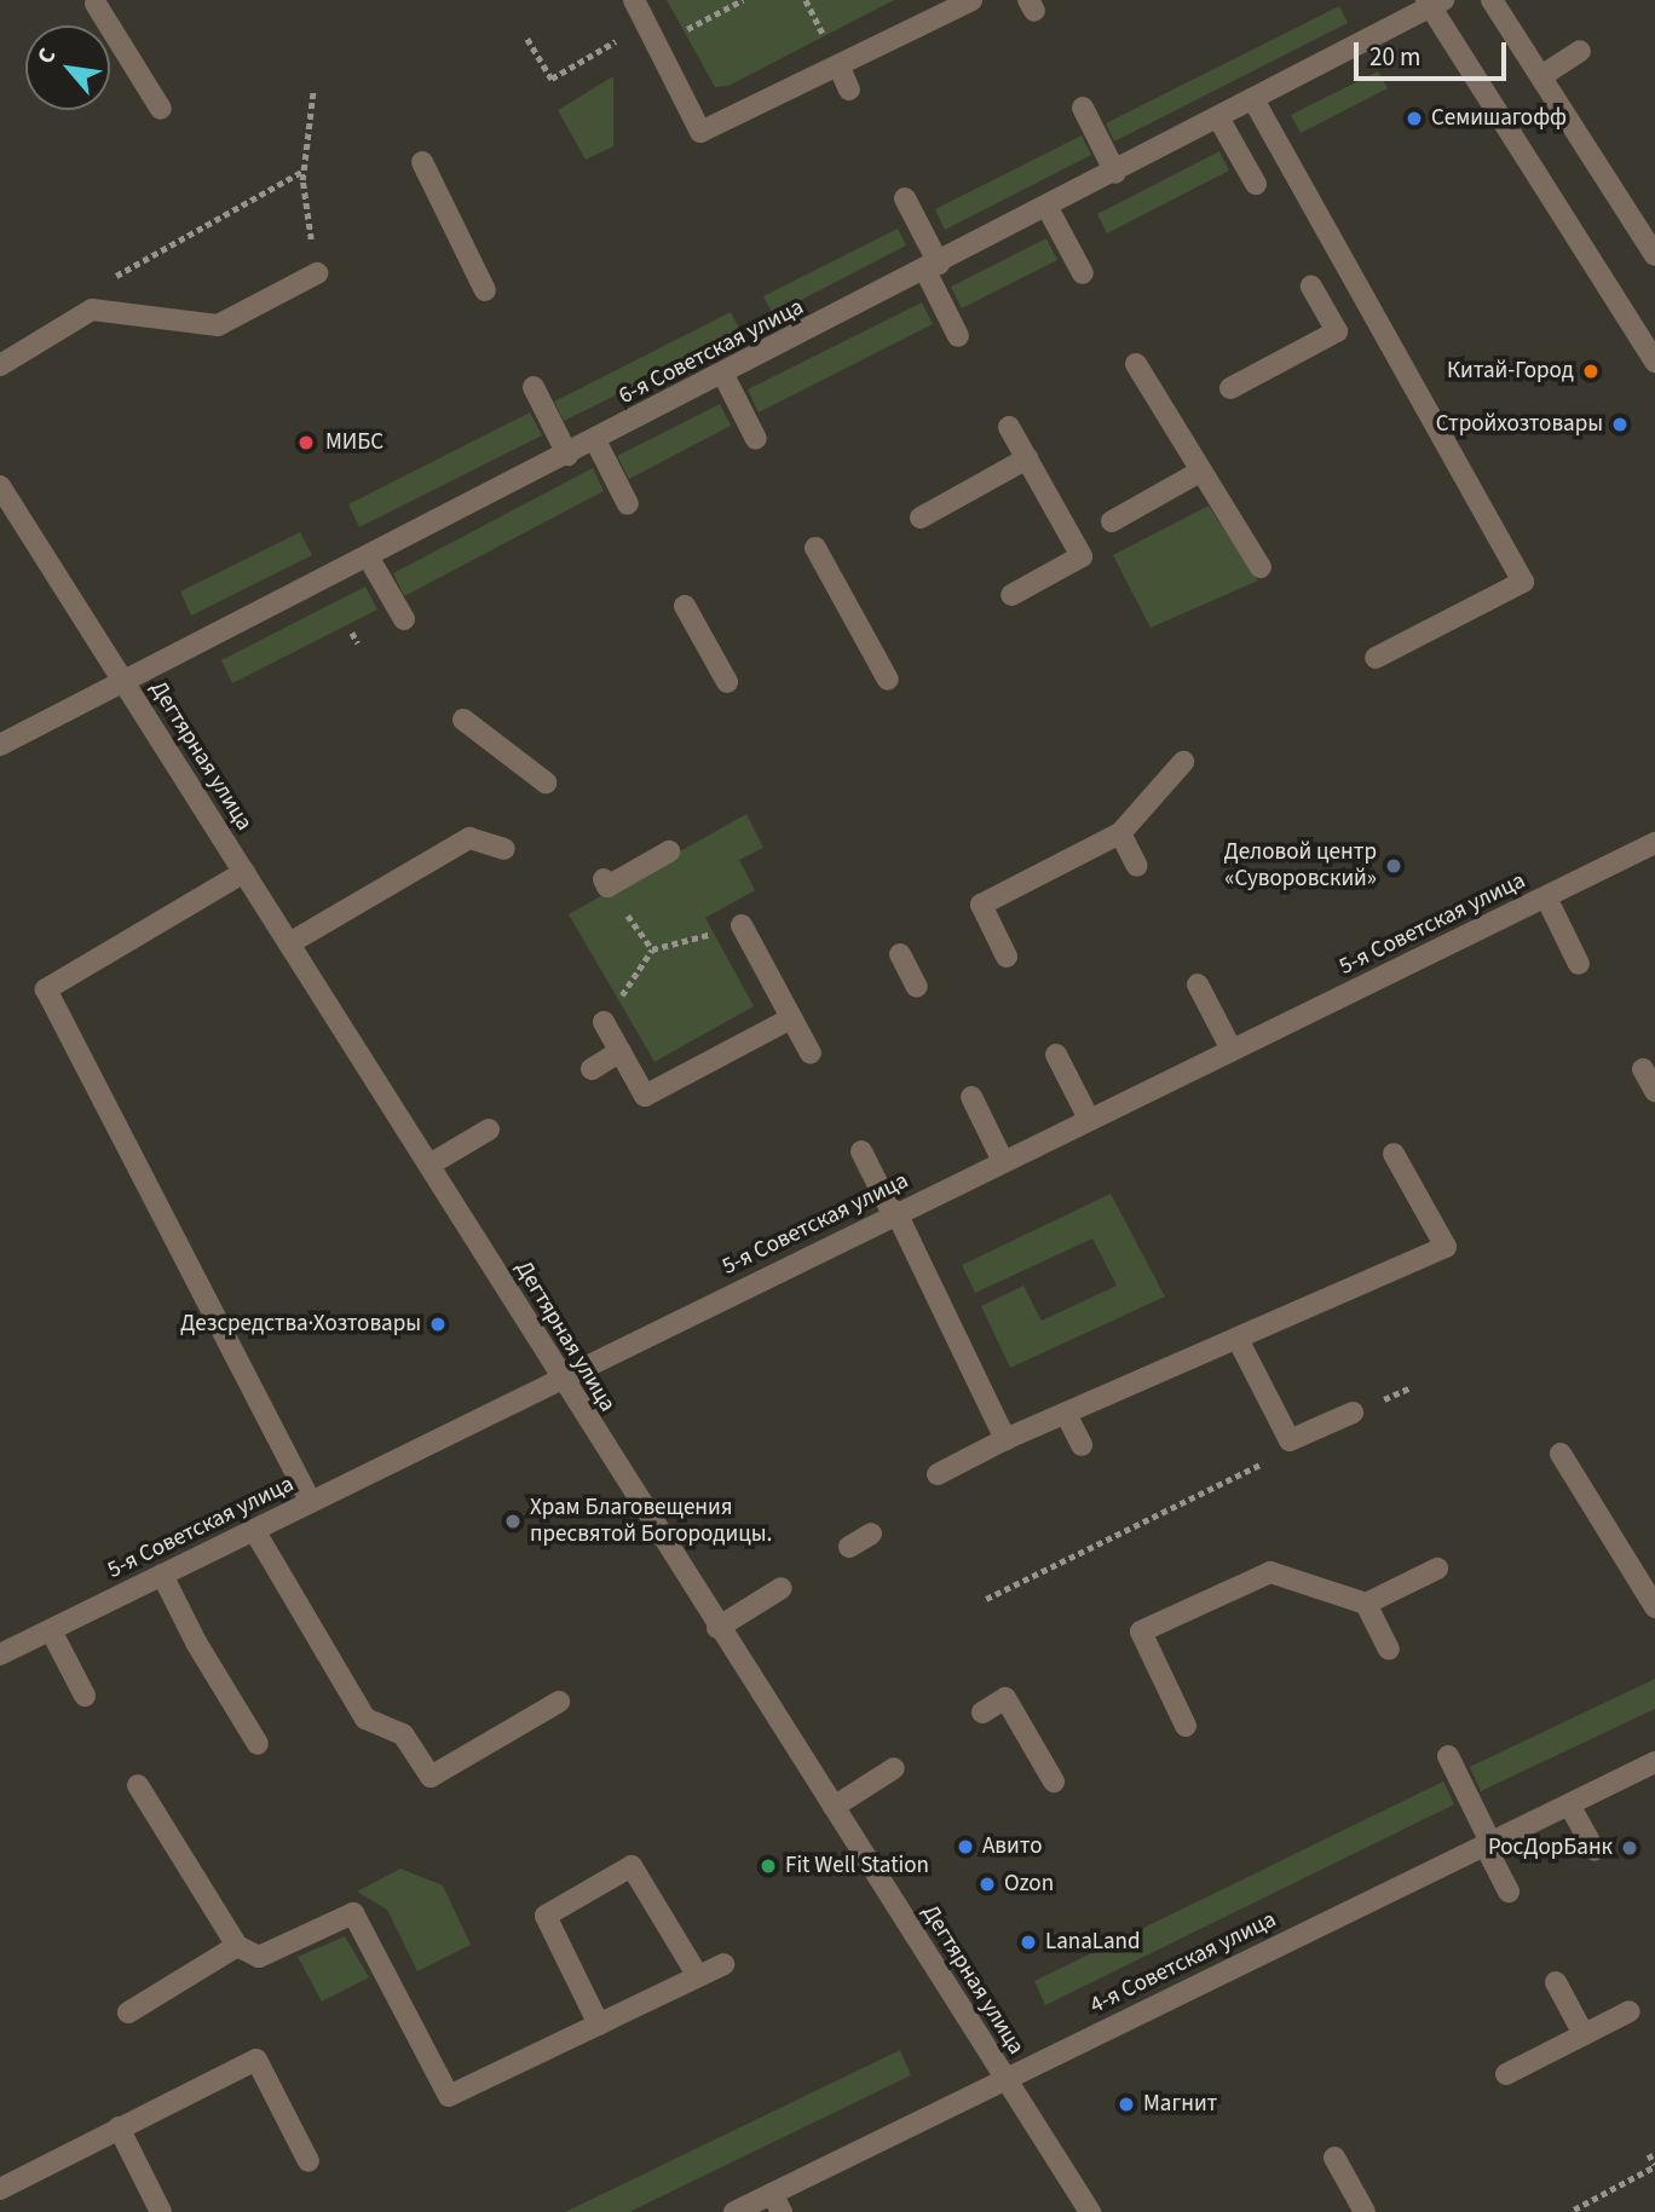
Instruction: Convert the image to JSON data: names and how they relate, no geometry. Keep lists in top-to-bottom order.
{
  "streets": {
    "street": [
      "6-я Советская улица",
      "Дегтярная улица",
      "5-я Советская улица",
      "4-я Советская улица"
    ]
  },
  "crossings": [
    ["6-я Советская улица", "Дегтярная улица"],
    ["Дегтярная улица", "5-я Советская улица"],
    ["Дегтярная улица", "4-я Советская улица"]
  ],
  "places": [
    "Семишагофф",
    "Китай-Город",
    "Стройхозтовары",
    "МИБС",
    "Деловой центр «Суворовский»",
    "Дезсредства·Хозтовары",
    "Храм Благовещения пресвятой Богородицы.",
    "Авито",
    "РосДорБанк",
    "Fit Well Station",
    "Ozon",
    "LanaLand",
    "Магнит"
  ],
  "scale_bar": "20 m",
  "north": "top left"
}
